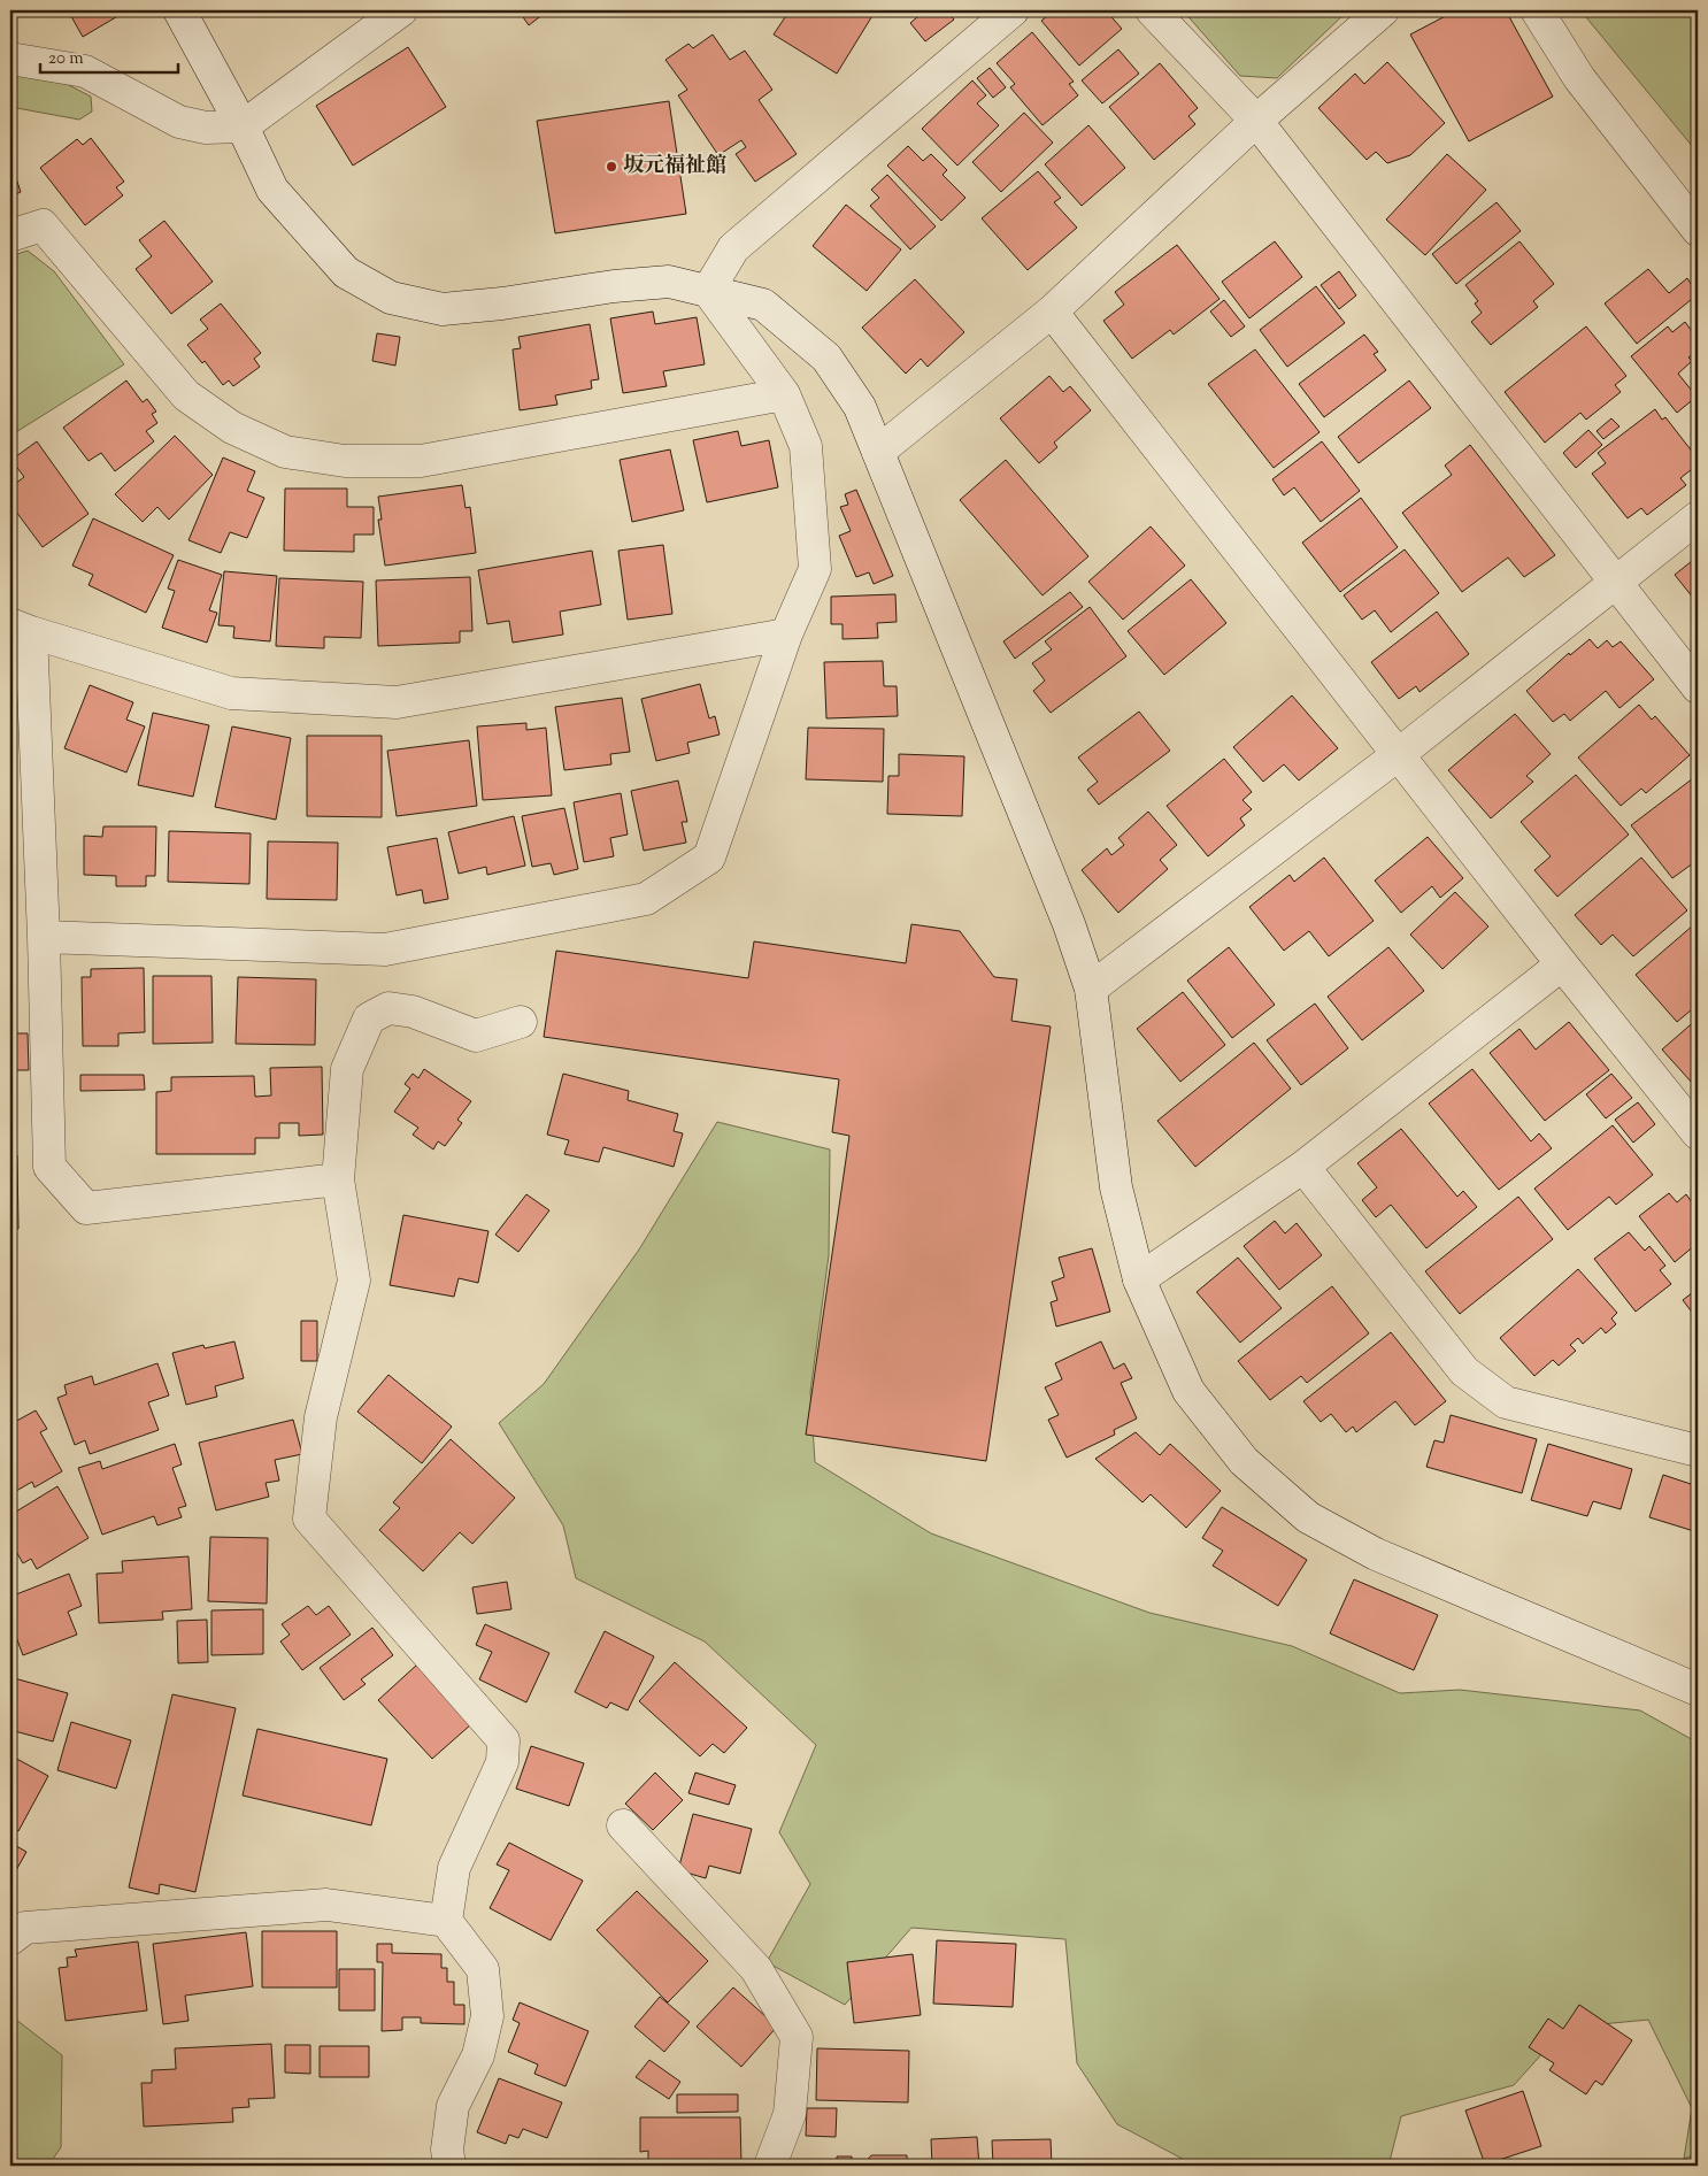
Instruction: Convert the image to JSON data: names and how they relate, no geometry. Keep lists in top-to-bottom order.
{
  "places": ["坂元福祉館"],
  "scale_bar": "20 m"
}
